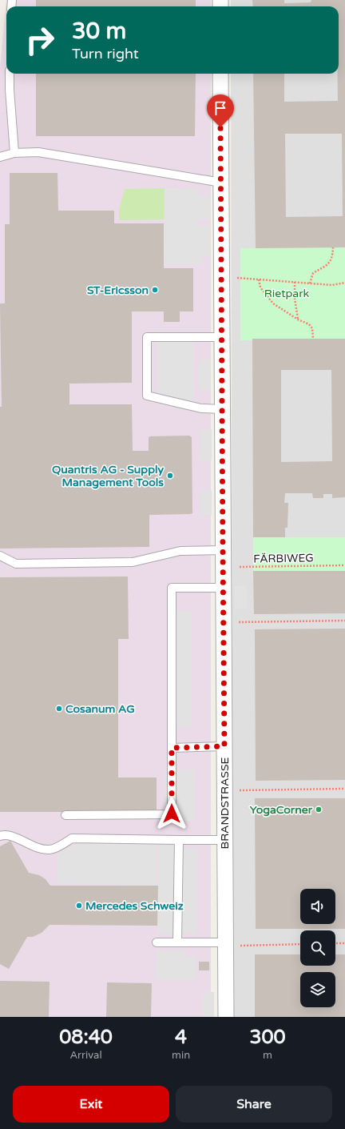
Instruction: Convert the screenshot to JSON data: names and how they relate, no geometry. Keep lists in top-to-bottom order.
{
  "streets": {
    "street": ["BRANDSTRASSE"],
    "path": ["FÄRBIWEG"]
  },
  "crossings": [
    ["FÄRBIWEG", "BRANDSTRASSE"]
  ],
  "parks": ["Rietpark"],
  "places": [
    "ST-Ericsson",
    "Quantris AG - Supply Management Tools",
    "Cosanum AG",
    "YogaCorner",
    "Mercedes Schweiz"
  ],
  "page": {
    "turn": ["30 m", "Turn right"],
    "eta": [
      "08:40",
      "Arrival",
      "4",
      "min",
      "300",
      "m"
    ],
    "buttons": ["Exit", "Share"]
  }
}
